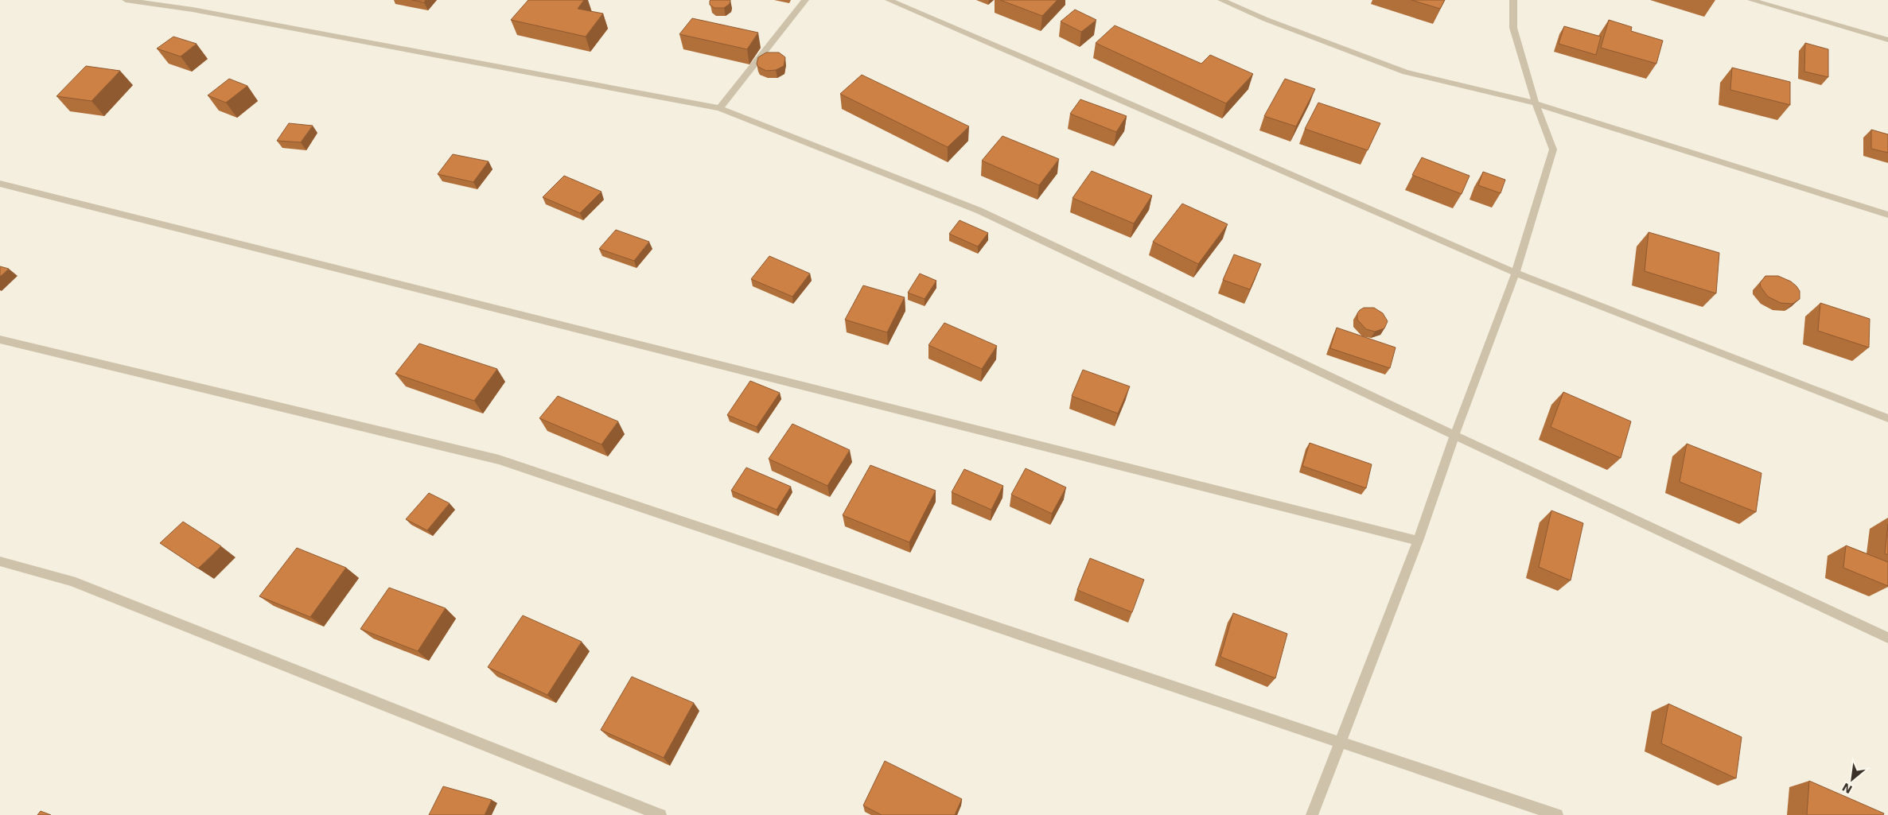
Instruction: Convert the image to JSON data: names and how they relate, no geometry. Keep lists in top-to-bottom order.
{
  "north": "bottom left"
}
